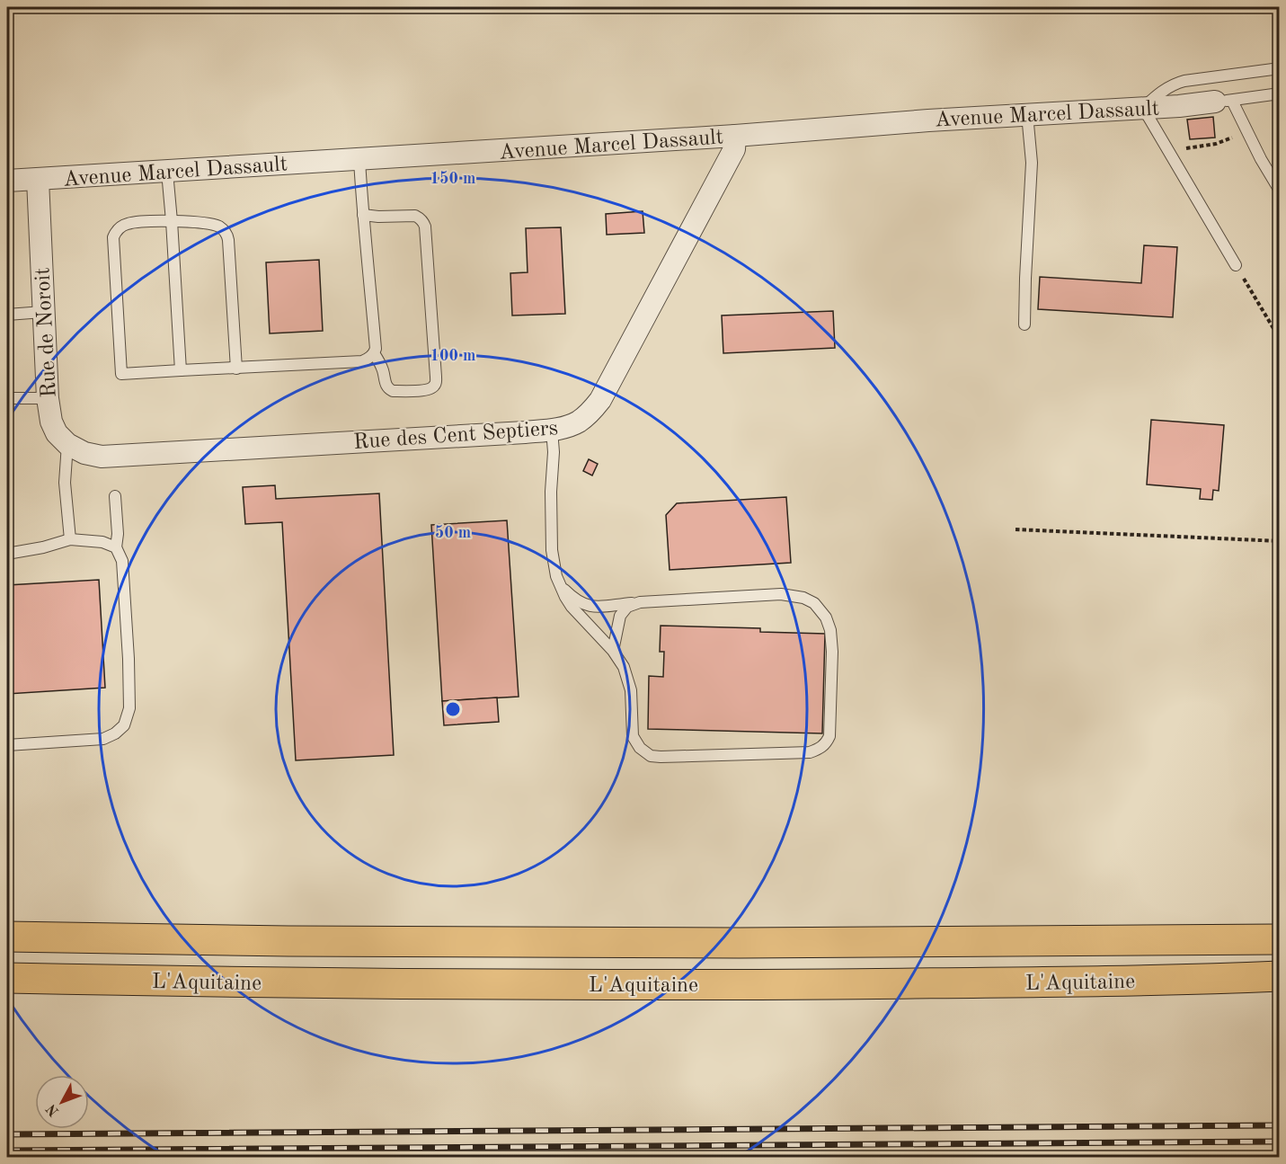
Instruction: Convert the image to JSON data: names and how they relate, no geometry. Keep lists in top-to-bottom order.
{
  "streets": {
    "highway": ["L'Aquitaine"],
    "street": ["Avenue Marcel Dassault", "Rue de Noroit", "Rue des Cent Septiers"]
  },
  "crossings": [
    ["Avenue Marcel Dassault", "Rue de Noroit"],
    ["Avenue Marcel Dassault", "Rue des Cent Septiers"],
    ["Rue de Noroit", "Rue des Cent Septiers"]
  ],
  "north": "bottom left",
  "rings": ["150 m", "100 m", "50 m"]
}
